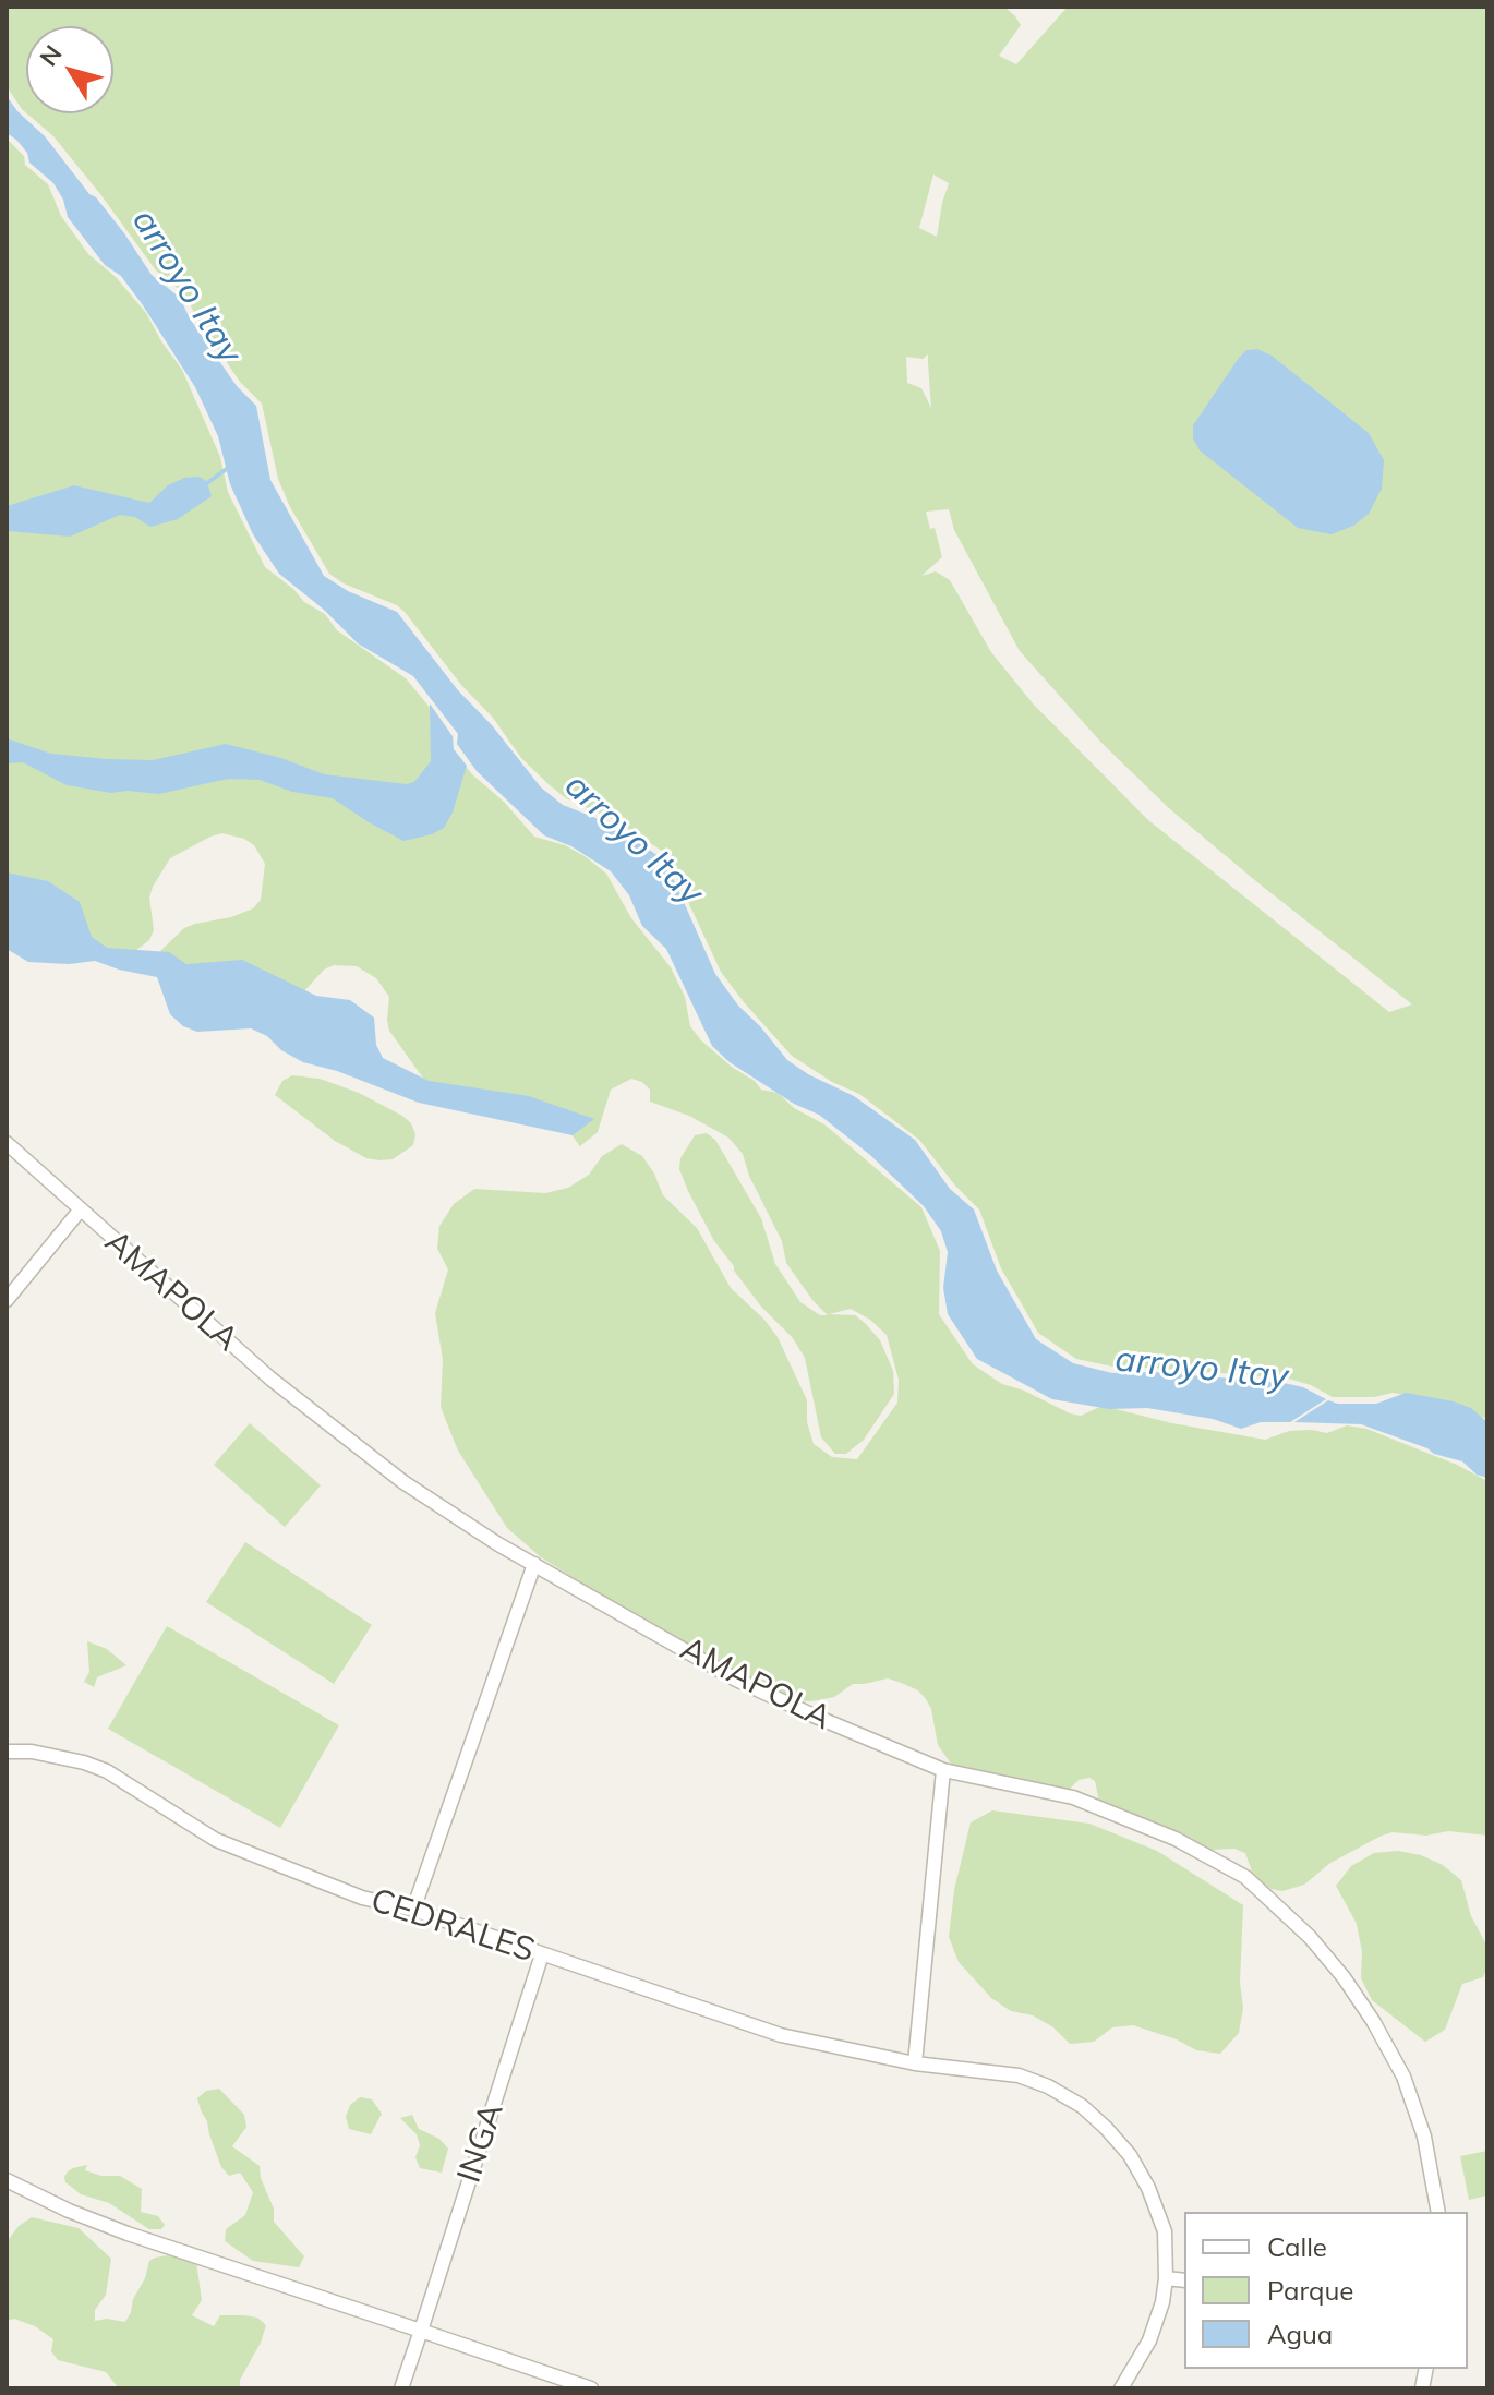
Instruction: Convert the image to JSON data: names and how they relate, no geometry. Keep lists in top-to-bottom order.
{
  "streets": {
    "street": ["AMAPOLA", "CEDRALES", "INGA"]
  },
  "crossings": [
    ["CEDRALES", "INGA"]
  ],
  "water": ["arroyo Itay"],
  "legend": ["Calle", "Parque", "Agua"],
  "north": "top left"
}
